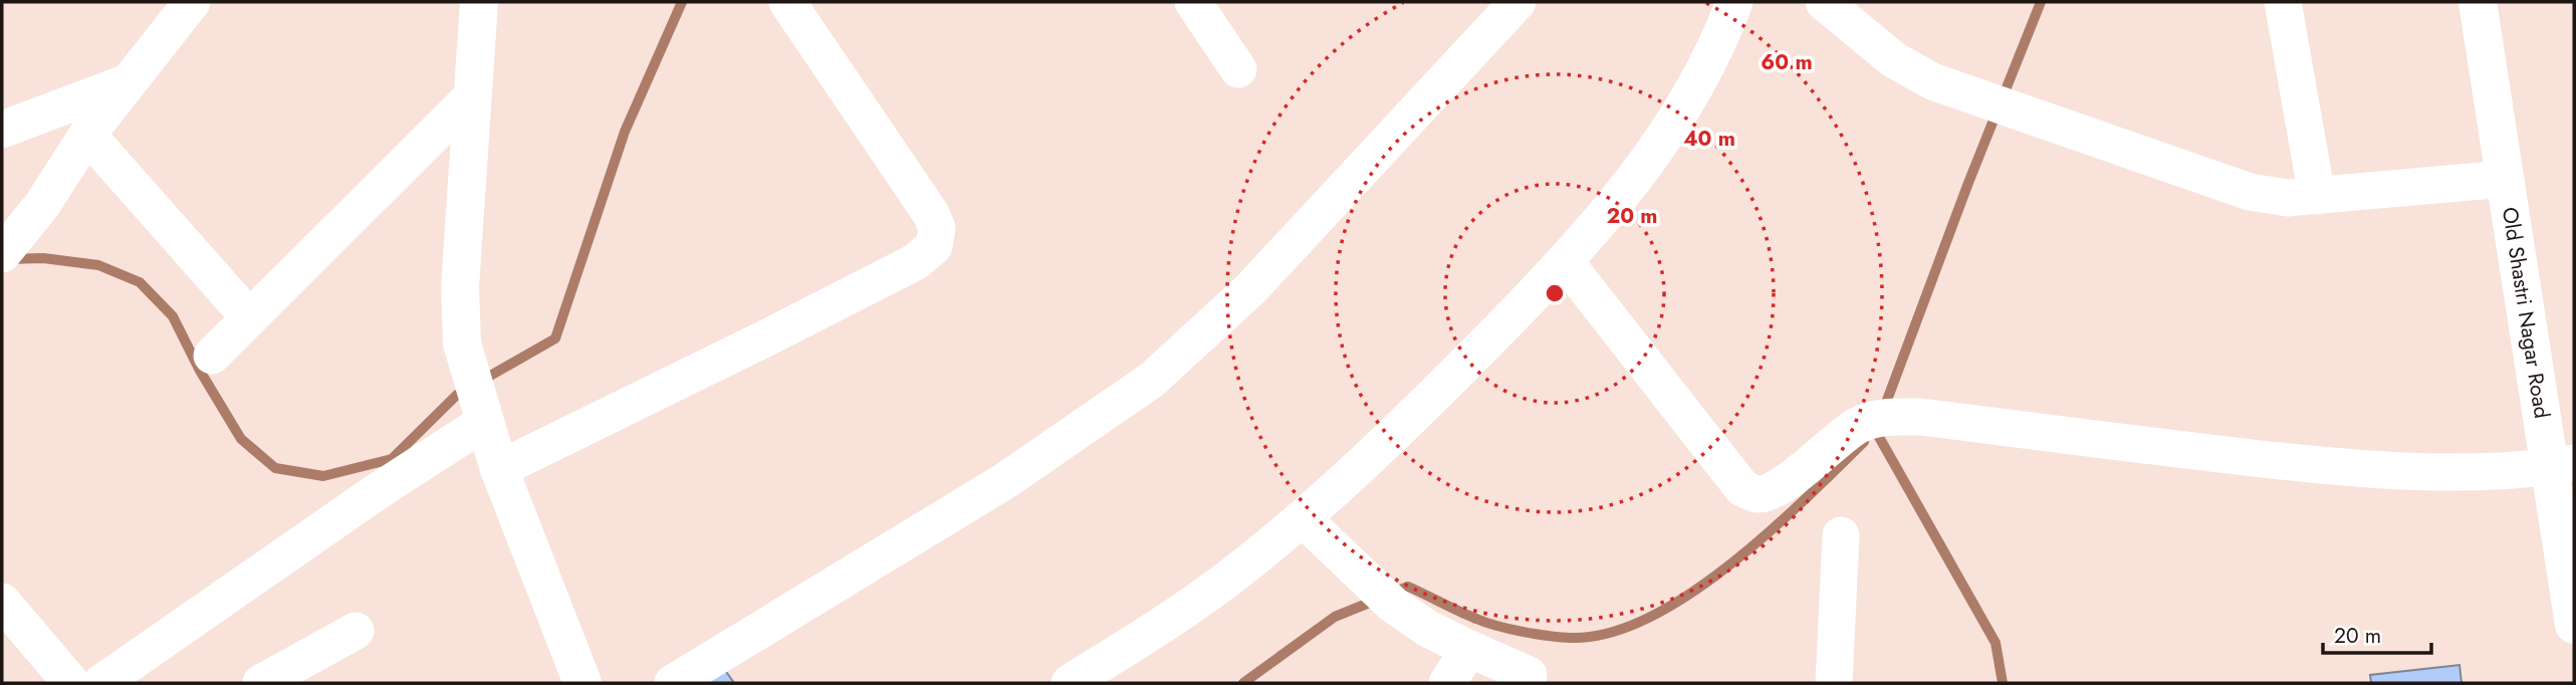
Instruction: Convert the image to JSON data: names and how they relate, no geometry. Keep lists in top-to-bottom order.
{
  "streets": {
    "street": ["Old Shastri Nagar Road"]
  },
  "scale_bar": "20 m",
  "rings": ["60 m", "40 m", "20 m"]
}
